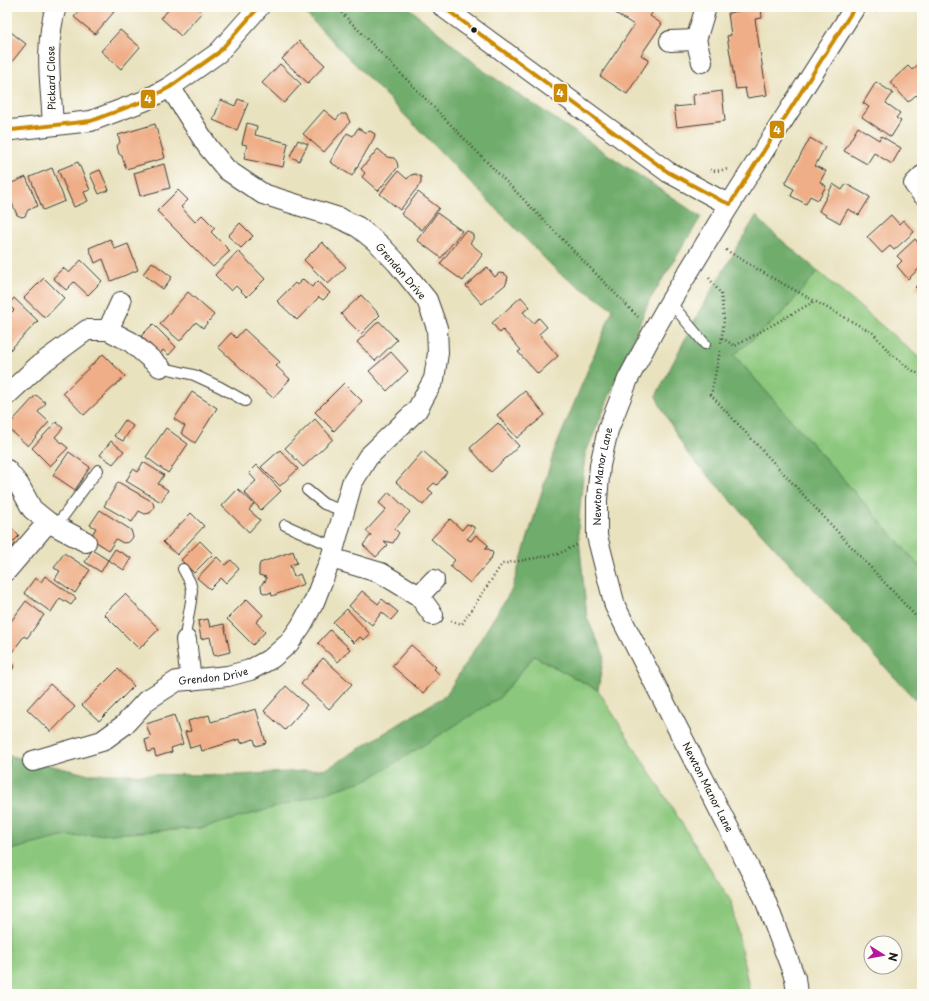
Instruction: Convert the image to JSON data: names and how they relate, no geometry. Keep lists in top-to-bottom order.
{
  "streets": {
    "street": ["Pickard Close", "Grendon Drive", "Newton Manor Lane"]
  },
  "lines": ["transit line 4"],
  "north": "right"
}
